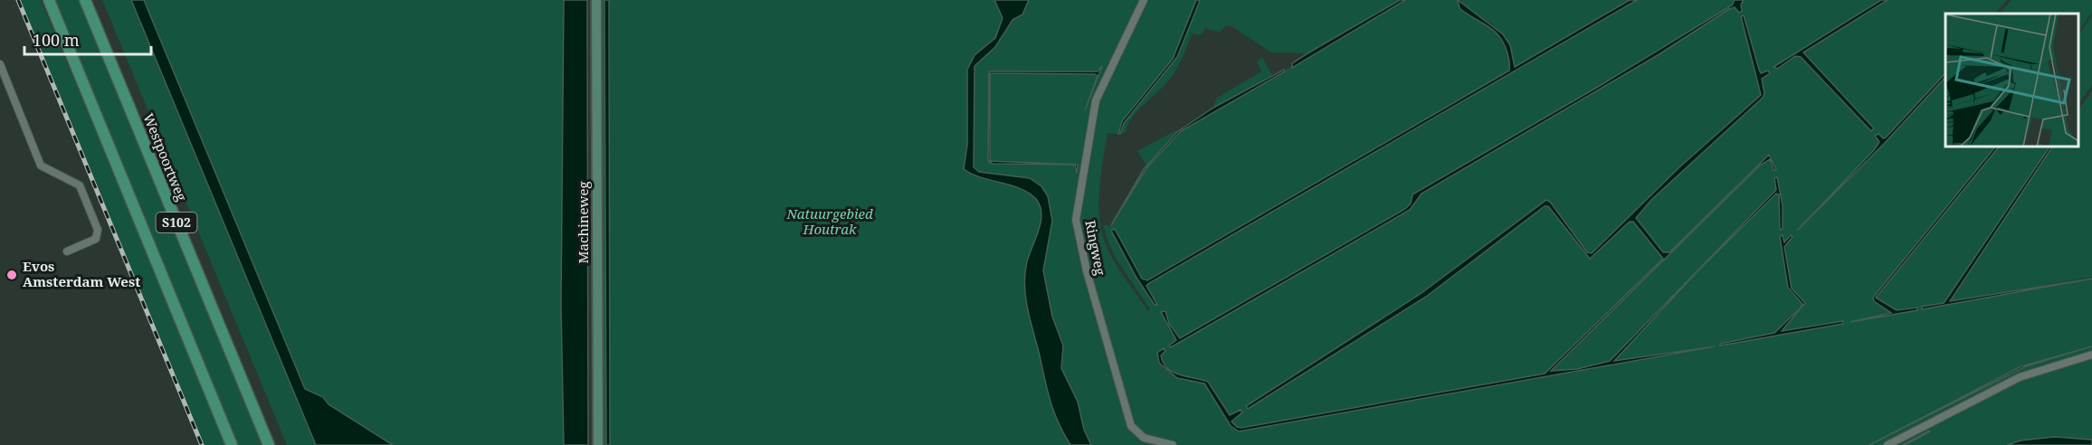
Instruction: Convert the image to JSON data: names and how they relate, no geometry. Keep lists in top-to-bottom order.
{
  "streets": {
    "main road": ["Westpoortweg", "S102"],
    "street": ["Machineweg", "Ringweg"]
  },
  "parks": ["Natuurgebied Houtrak"],
  "places": ["Evos Amsterdam West"],
  "scale_bar": "100 m"
}
